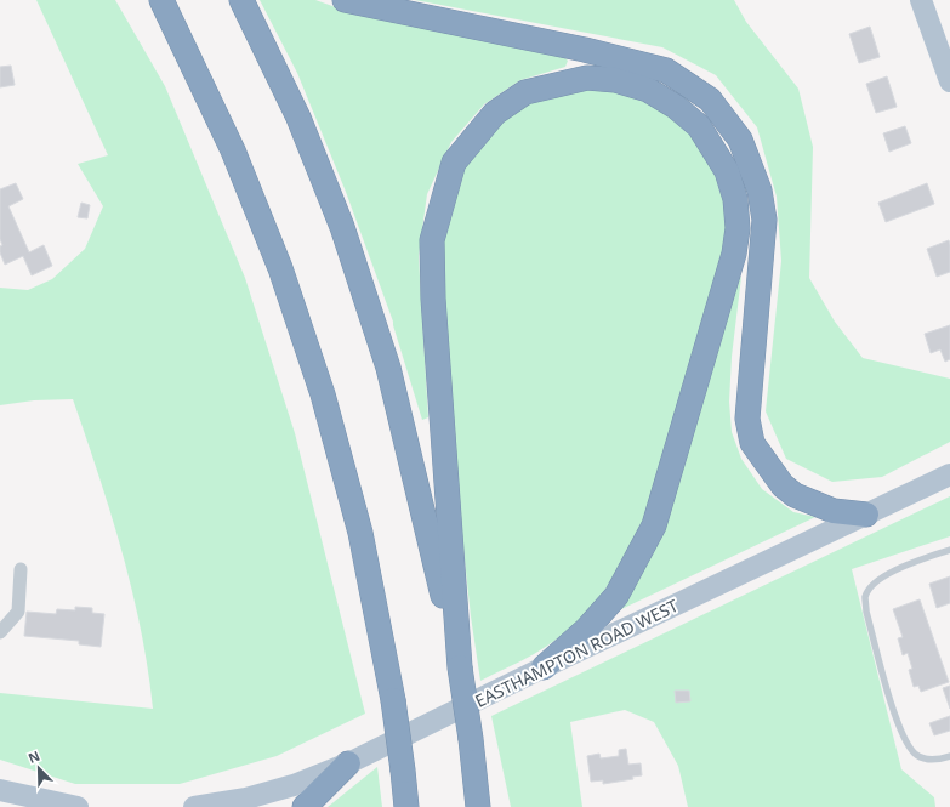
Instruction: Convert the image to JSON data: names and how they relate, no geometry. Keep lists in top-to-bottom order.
{
  "streets": {
    "main road": ["EASTHAMPTON ROAD WEST"]
  },
  "north": "top left"
}
